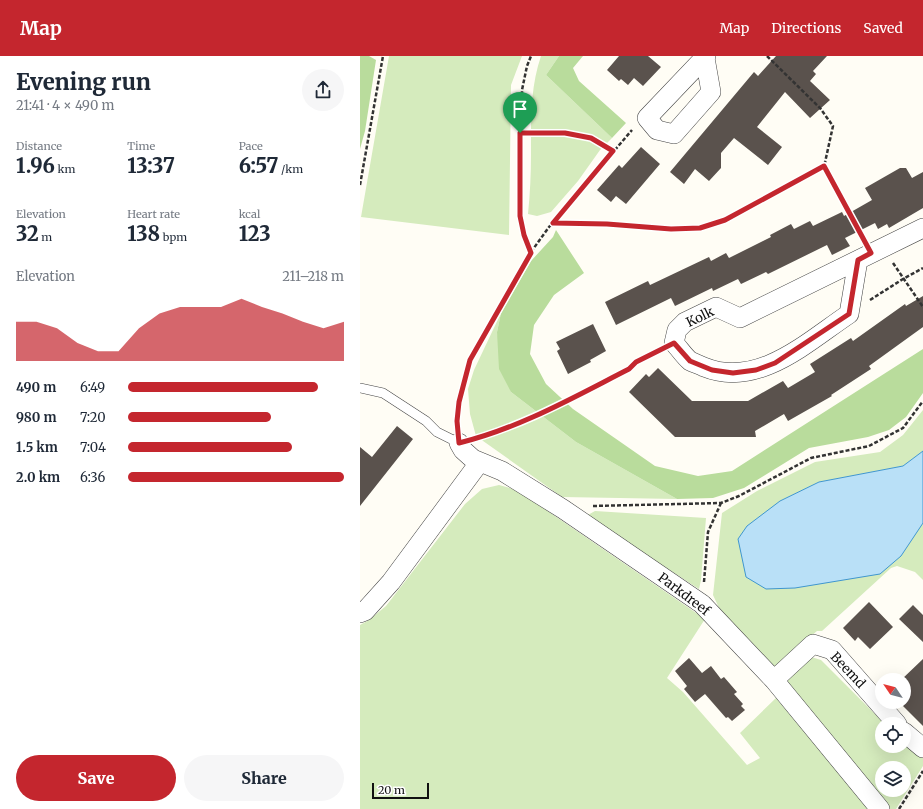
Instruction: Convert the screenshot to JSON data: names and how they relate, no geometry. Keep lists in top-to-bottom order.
{
  "streets": {
    "street": ["Kolk", "Parkdreef", "Beemd"]
  },
  "crossings": [
    ["Parkdreef", "Beemd"]
  ],
  "scale_bar": "20 m",
  "north": "top left",
  "page": {
    "header": "Map",
    "nav": ["Map", "Directions", "Saved"],
    "heading": ["Evening run", "21:41 · 4 × 490 m"],
    "stats": [
      ["Distance", "1.96 km"],
      ["Time", "13:37"],
      ["Pace", "6:57 /km"],
      ["Elevation", "32 m"],
      ["Heart rate", "138 bpm"],
      ["kcal", "123"]
    ],
    "chart": ["Elevation", "211–218 m"],
    "list": [
      {
        "name": "490 m",
        "note": "6:49"
      },
      {
        "name": "980 m",
        "note": "7:20"
      },
      {
        "name": "1.5 km",
        "note": "7:04"
      },
      {
        "name": "2.0 km",
        "note": "6:36"
      }
    ],
    "buttons": ["Save", "Share"],
    "scale": "20 m"
  }
}
